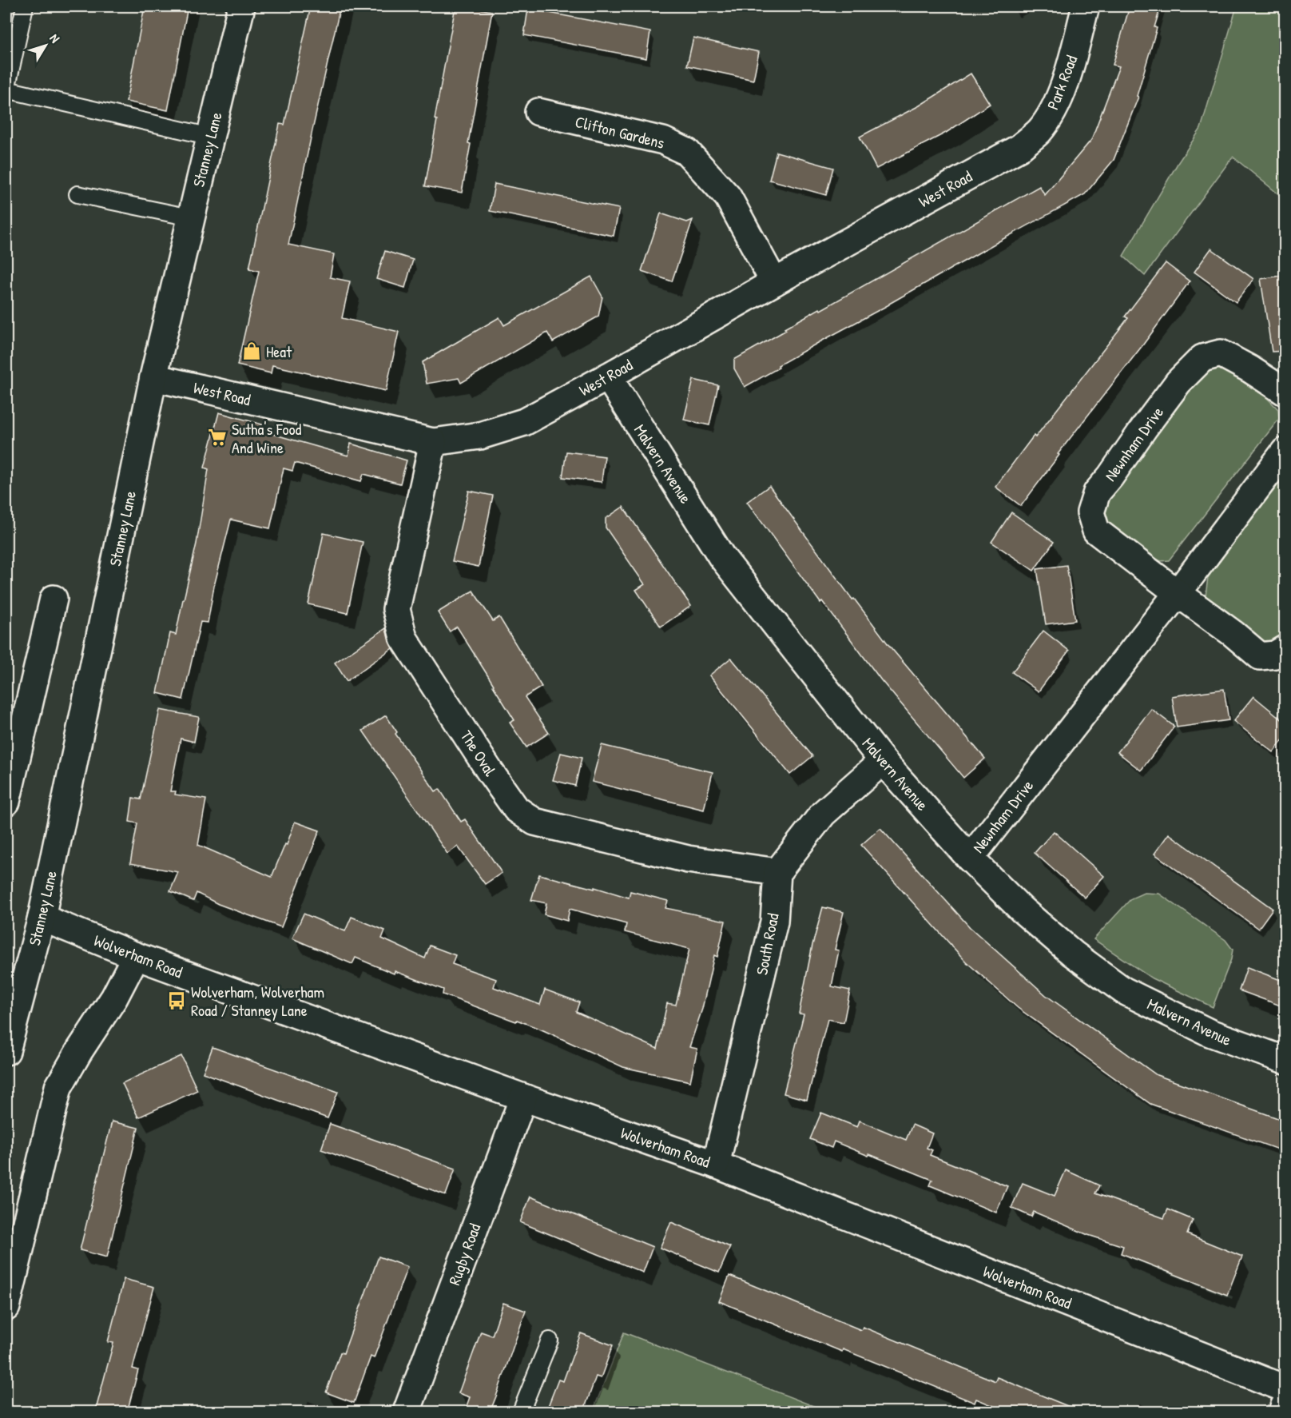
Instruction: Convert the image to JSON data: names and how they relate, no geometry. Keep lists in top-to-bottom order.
{
  "streets": {
    "street": [
      "Park Road",
      "Clifton Gardens",
      "Stanney Lane",
      "West Road",
      "Newnham Drive",
      "Malvern Avenue",
      "The Oval",
      "South Road",
      "Wolverham Road",
      "Rugby Road"
    ]
  },
  "crossings": [
    ["Park Road", "West Road"],
    ["Clifton Gardens", "West Road"],
    ["Stanney Lane", "West Road"],
    ["Stanney Lane", "Wolverham Road"],
    ["West Road", "Malvern Avenue"],
    ["West Road", "The Oval"],
    ["Newnham Drive", "Malvern Avenue"],
    ["The Oval", "South Road"],
    ["South Road", "Wolverham Road"],
    ["Wolverham Road", "Rugby Road"]
  ],
  "places": {
    "shop": ["Heat"],
    "supermarket": ["Sutha's Food And Wine"],
    "bus stop": ["Wolverham, Wolverham Road / Stanney Lane"]
  },
  "north": "top right"
}
